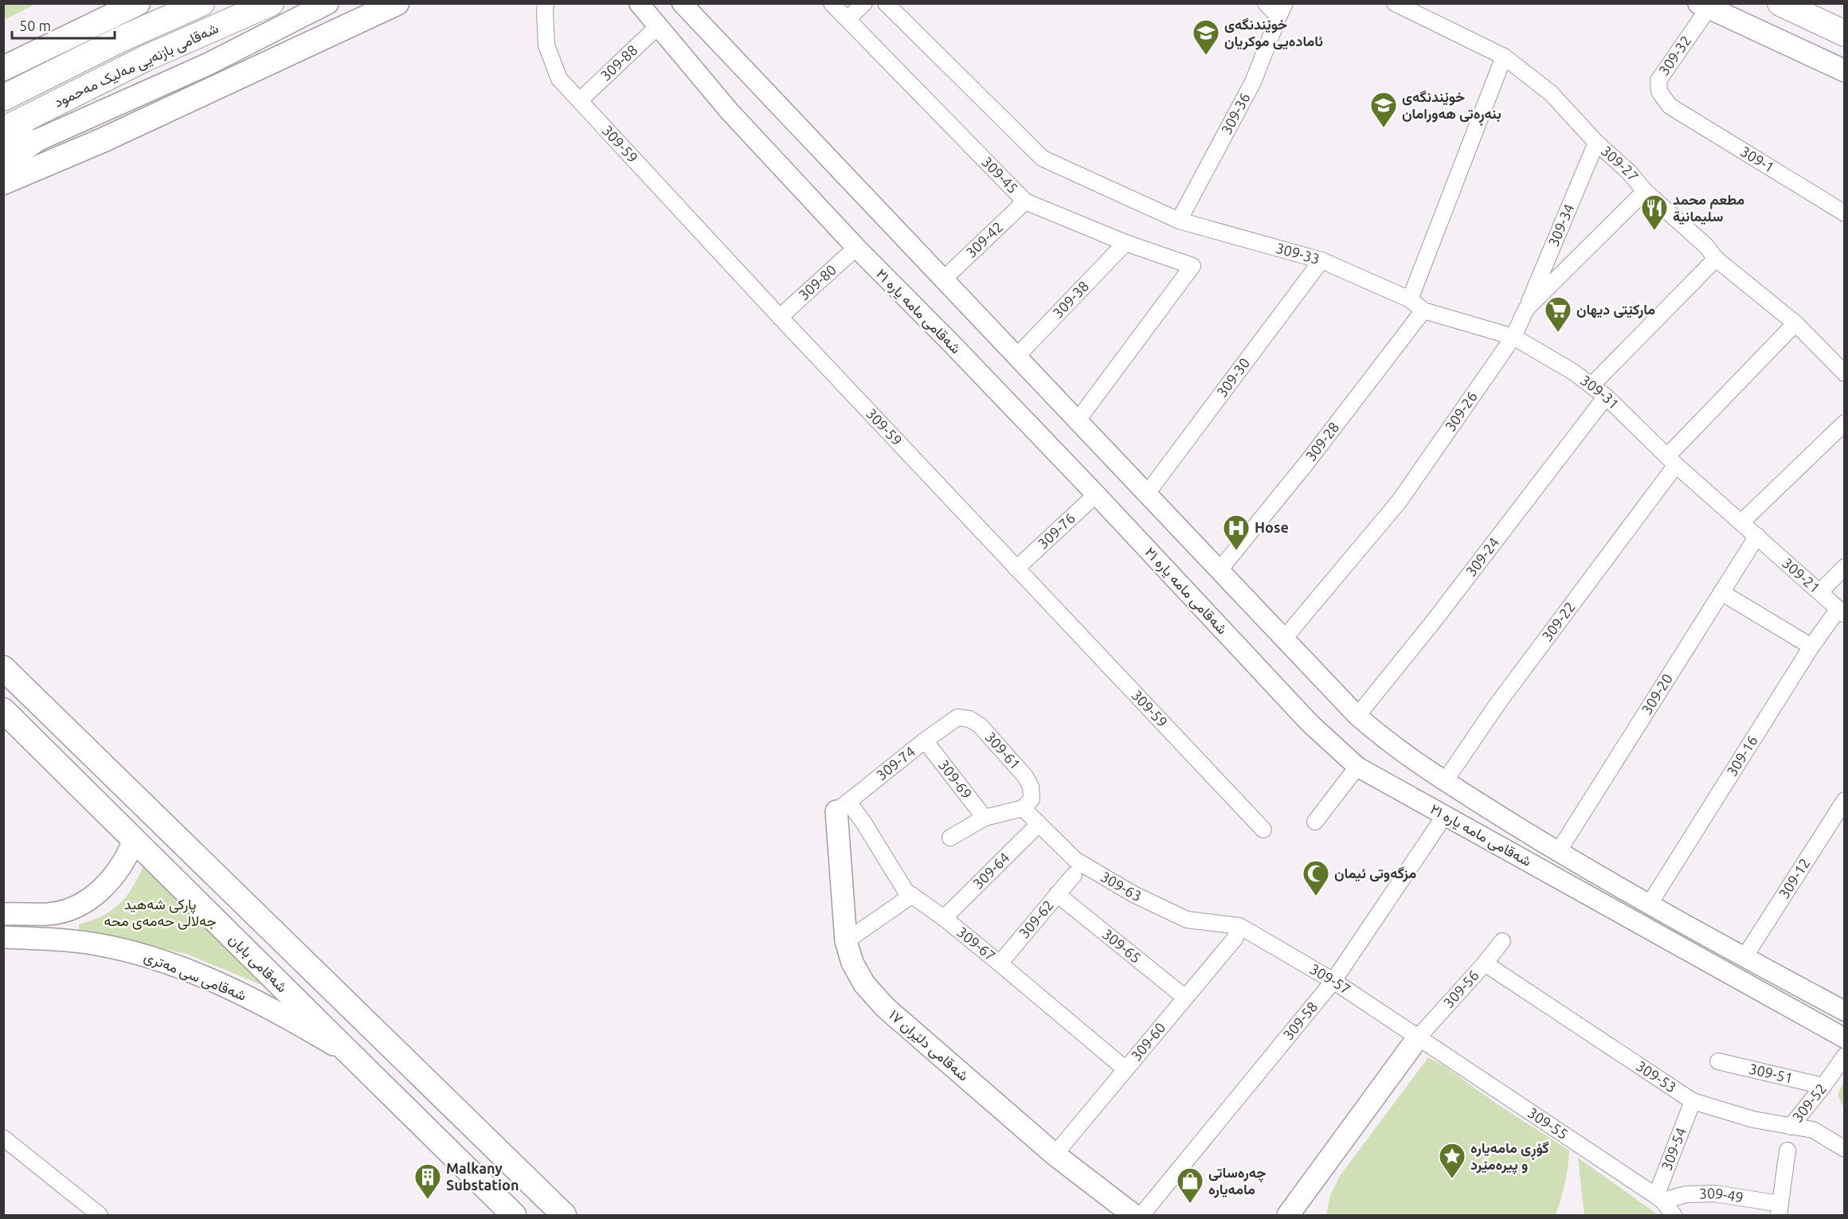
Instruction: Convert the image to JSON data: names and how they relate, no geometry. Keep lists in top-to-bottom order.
{
  "streets": {
    "highway": ["شەقامی بازنەیی مەلیک مەحمود"],
    "main road": ["شەقامی بابان", "شەقامی سی مەتری", "شەقامی دلێران ١٧"],
    "street": [
      "309-32",
      "309-88",
      "309-36",
      "309-59",
      "309-1",
      "309-27",
      "309-45",
      "309-34",
      "309-42",
      "309-33",
      "309-80",
      "309-38",
      "شەقامی مامە یارە ٢١",
      "309-30",
      "309-31",
      "309-26",
      "309-28",
      "309-76",
      "309-24",
      "309-21",
      "309-22",
      "309-20",
      "309-61",
      "309-16",
      "309-74",
      "309-69",
      "309-64",
      "309-12",
      "309-63",
      "309-62",
      "309-67",
      "309-65",
      "309-57",
      "309-56",
      "309-58",
      "309-60",
      "309-51",
      "309-53",
      "309-52",
      "309-55",
      "309-54",
      "309-49"
    ]
  },
  "crossings": [
    ["309-32", "309-1"],
    ["309-88", "309-59"],
    ["309-88", "شەقامی مامە یارە ٢١"],
    ["309-36", "309-33"],
    ["309-59", "309-80"],
    ["309-59", "309-76"],
    ["309-27", "309-34"],
    ["309-27", "309-26"],
    ["309-27", "309-22"],
    ["309-45", "309-42"],
    ["309-45", "309-38"],
    ["309-45", "شەقامی مامە یارە ٢١"],
    ["309-34", "309-26"],
    ["309-42", "شەقامی مامە یارە ٢١"],
    ["309-33", "309-30"],
    ["309-33", "309-31"],
    ["309-80", "شەقامی مامە یارە ٢١"],
    ["309-38", "شەقامی مامە یارە ٢١"],
    ["شەقامی مامە یارە ٢١", "309-30"],
    ["شەقامی مامە یارە ٢١", "309-26"],
    ["شەقامی مامە یارە ٢١", "309-28"],
    ["شەقامی مامە یارە ٢١", "309-76"],
    ["شەقامی مامە یارە ٢١", "309-24"],
    ["شەقامی مامە یارە ٢١", "309-22"],
    ["شەقامی مامە یارە ٢١", "309-20"],
    ["شەقامی مامە یارە ٢١", "309-16"],
    ["شەقامی مامە یارە ٢١", "309-12"],
    ["شەقامی مامە یارە ٢١", "309-58"],
    ["309-31", "309-26"],
    ["309-31", "309-28"],
    ["309-31", "309-24"],
    ["309-31", "309-21"],
    ["309-31", "309-22"],
    ["309-31", "309-20"],
    ["309-21", "309-20"],
    ["309-21", "309-16"],
    ["309-61", "309-74"],
    ["309-61", "309-63"],
    ["309-74", "309-69"],
    ["309-74", "309-67"],
    ["309-74", "شەقامی دلێران ١٧"],
    ["309-64", "309-63"],
    ["309-64", "309-67"],
    ["309-63", "309-57"],
    ["309-63", "309-60"],
    ["309-62", "309-67"],
    ["309-62", "309-65"],
    ["309-67", "309-60"],
    ["309-67", "شەقامی دلێران ١٧"],
    ["309-65", "309-60"],
    ["شەقامی بابان", "شەقامی سی مەتری"],
    ["309-57", "309-56"],
    ["309-57", "309-58"],
    ["309-57", "309-60"],
    ["309-57", "309-55"],
    ["309-56", "309-53"],
    ["309-56", "309-55"],
    ["309-60", "شەقامی دلێران ١٧"],
    ["309-51", "309-52"],
    ["309-53", "309-52"],
    ["309-53", "309-54"],
    ["309-55", "309-54"],
    ["309-55", "309-49"],
    ["309-54", "309-49"]
  ],
  "parks": ["پارکی شەھید جەلالی حەمەی محە"],
  "places": {
    "school or university": ["خوێندنگەی ئامادەیی موکریان", "خوێندنگەی بنەڕەتی هەورامان"],
    "restaurant": ["مطعم محمد سليمانية"],
    "supermarket": ["مارکێتی دیهان"],
    "hospital": ["Hose"],
    "mosque": ["مزگەوتی ئیمان"],
    "place": ["گۆڕی مامەیارە و پیرەمێرد"],
    "building": ["Malkany Substation"],
    "shop": ["چەرەساتی مامەیارە"]
  },
  "scale_bar": "50 m"
}
